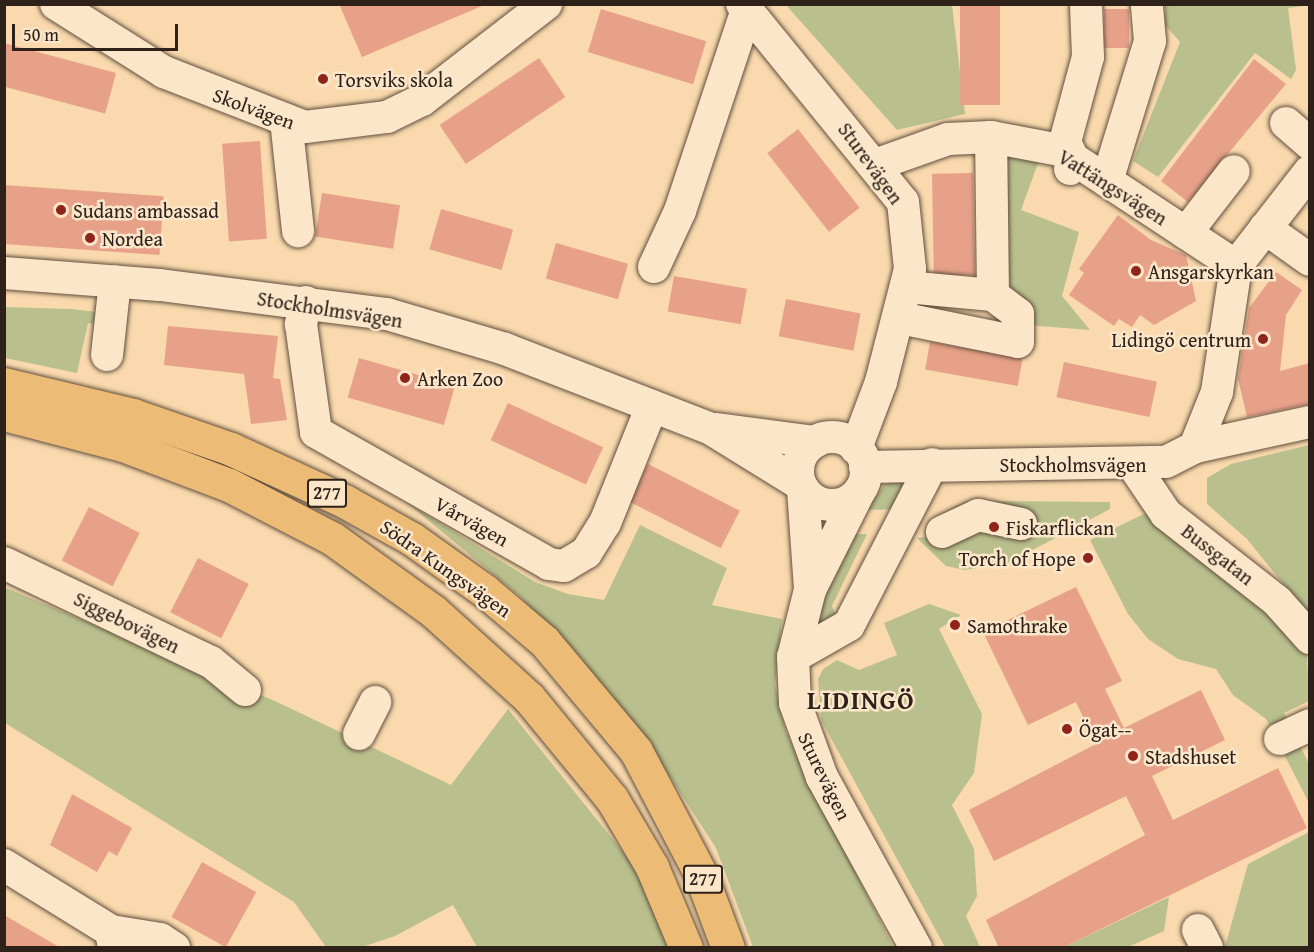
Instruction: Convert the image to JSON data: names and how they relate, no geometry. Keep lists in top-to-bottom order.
{
  "streets": {
    "main road": ["277", "Södra Kungsvägen"],
    "street": [
      "Skolvägen",
      "Sturevägen",
      "Vattängsvägen",
      "Stockholmsvägen",
      "Vårvägen",
      "Bussgatan",
      "Siggebovägen"
    ]
  },
  "crossings": [
    ["Sturevägen", "Vattängsvägen"],
    ["Sturevägen", "Stockholmsvägen"],
    ["Stockholmsvägen", "Vårvägen"],
    ["Stockholmsvägen", "Bussgatan"]
  ],
  "districts": ["LIDINGÖ"],
  "places": [
    "Torsviks skola",
    "Sudans ambassad",
    "Nordea",
    "Ansgarskyrkan",
    "Lidingö centrum",
    "Arken Zoo",
    "Fiskarflickan",
    "Torch of Hope",
    "Samothrake",
    "Ögat--",
    "Stadshuset"
  ],
  "scale_bar": "50 m"
}
